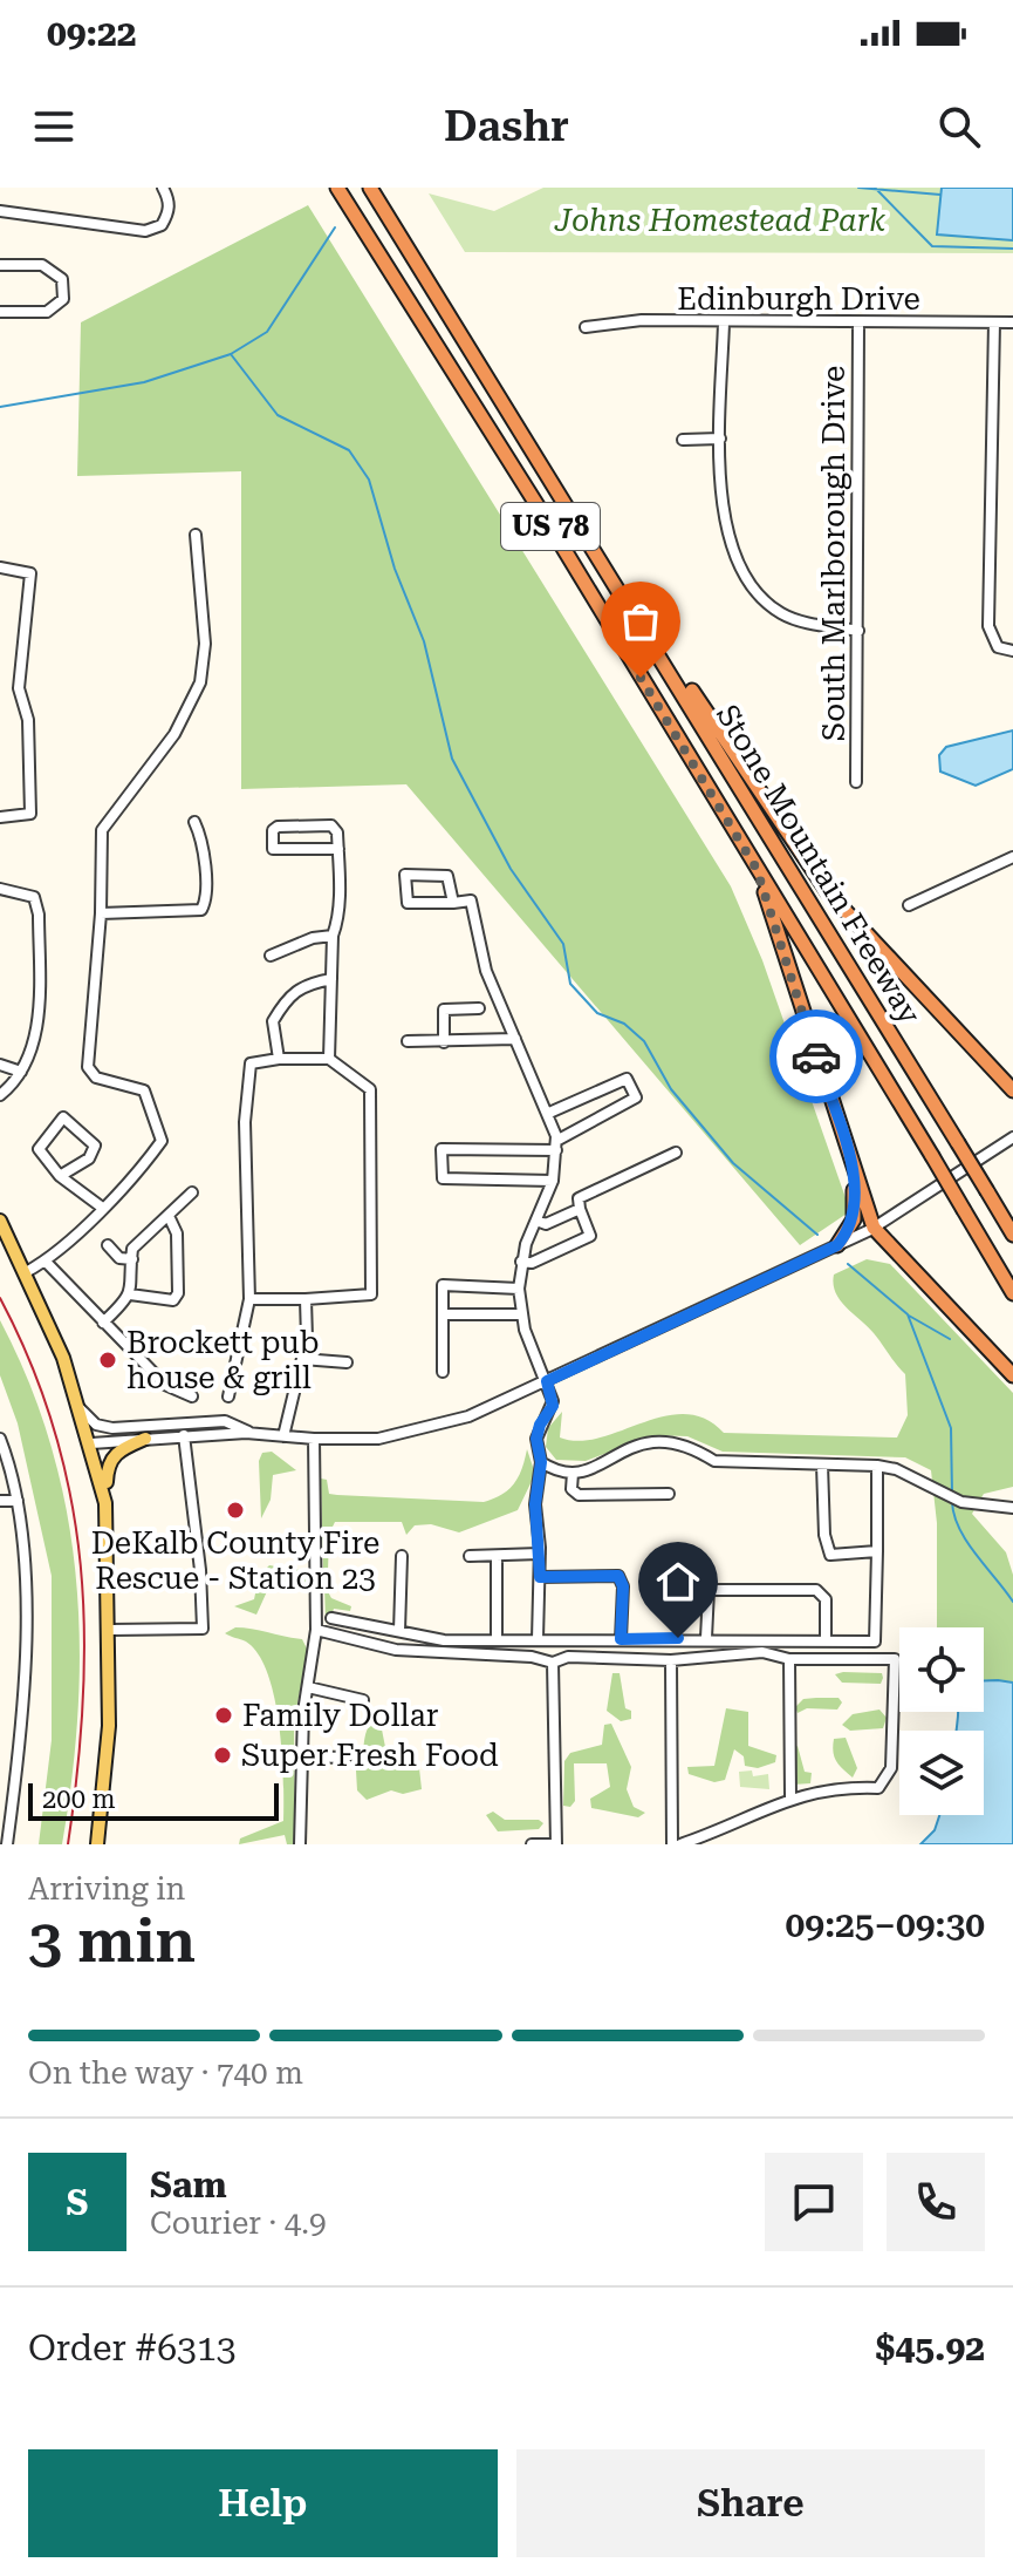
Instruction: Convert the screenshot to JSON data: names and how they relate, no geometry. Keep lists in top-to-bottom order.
{
  "streets": {
    "highway": ["US 78", "Stone Mountain Freeway"],
    "street": ["Edinburgh Drive", "South Marlborough Drive"]
  },
  "crossings": [
    ["Edinburgh Drive", "South Marlborough Drive"]
  ],
  "parks": ["Johns Homestead Park"],
  "places": [
    "Brockett pub house & grill",
    "DeKalb County Fire Rescue - Station 23",
    "Family Dollar",
    "Super Fresh Food"
  ],
  "scale_bar": "200 m",
  "page": {
    "status": "09:22",
    "header": "Dashr",
    "scale": "200 m",
    "heading": ["3 min", "Arriving in", "09:25–09:30"],
    "panel": [
      "Sam",
      "Courier · 4.9",
      "Order #6313",
      "$45.92"
    ],
    "bar": "On the way · 740 m",
    "round": "S",
    "buttons": ["Help", "Share"]
  }
}
